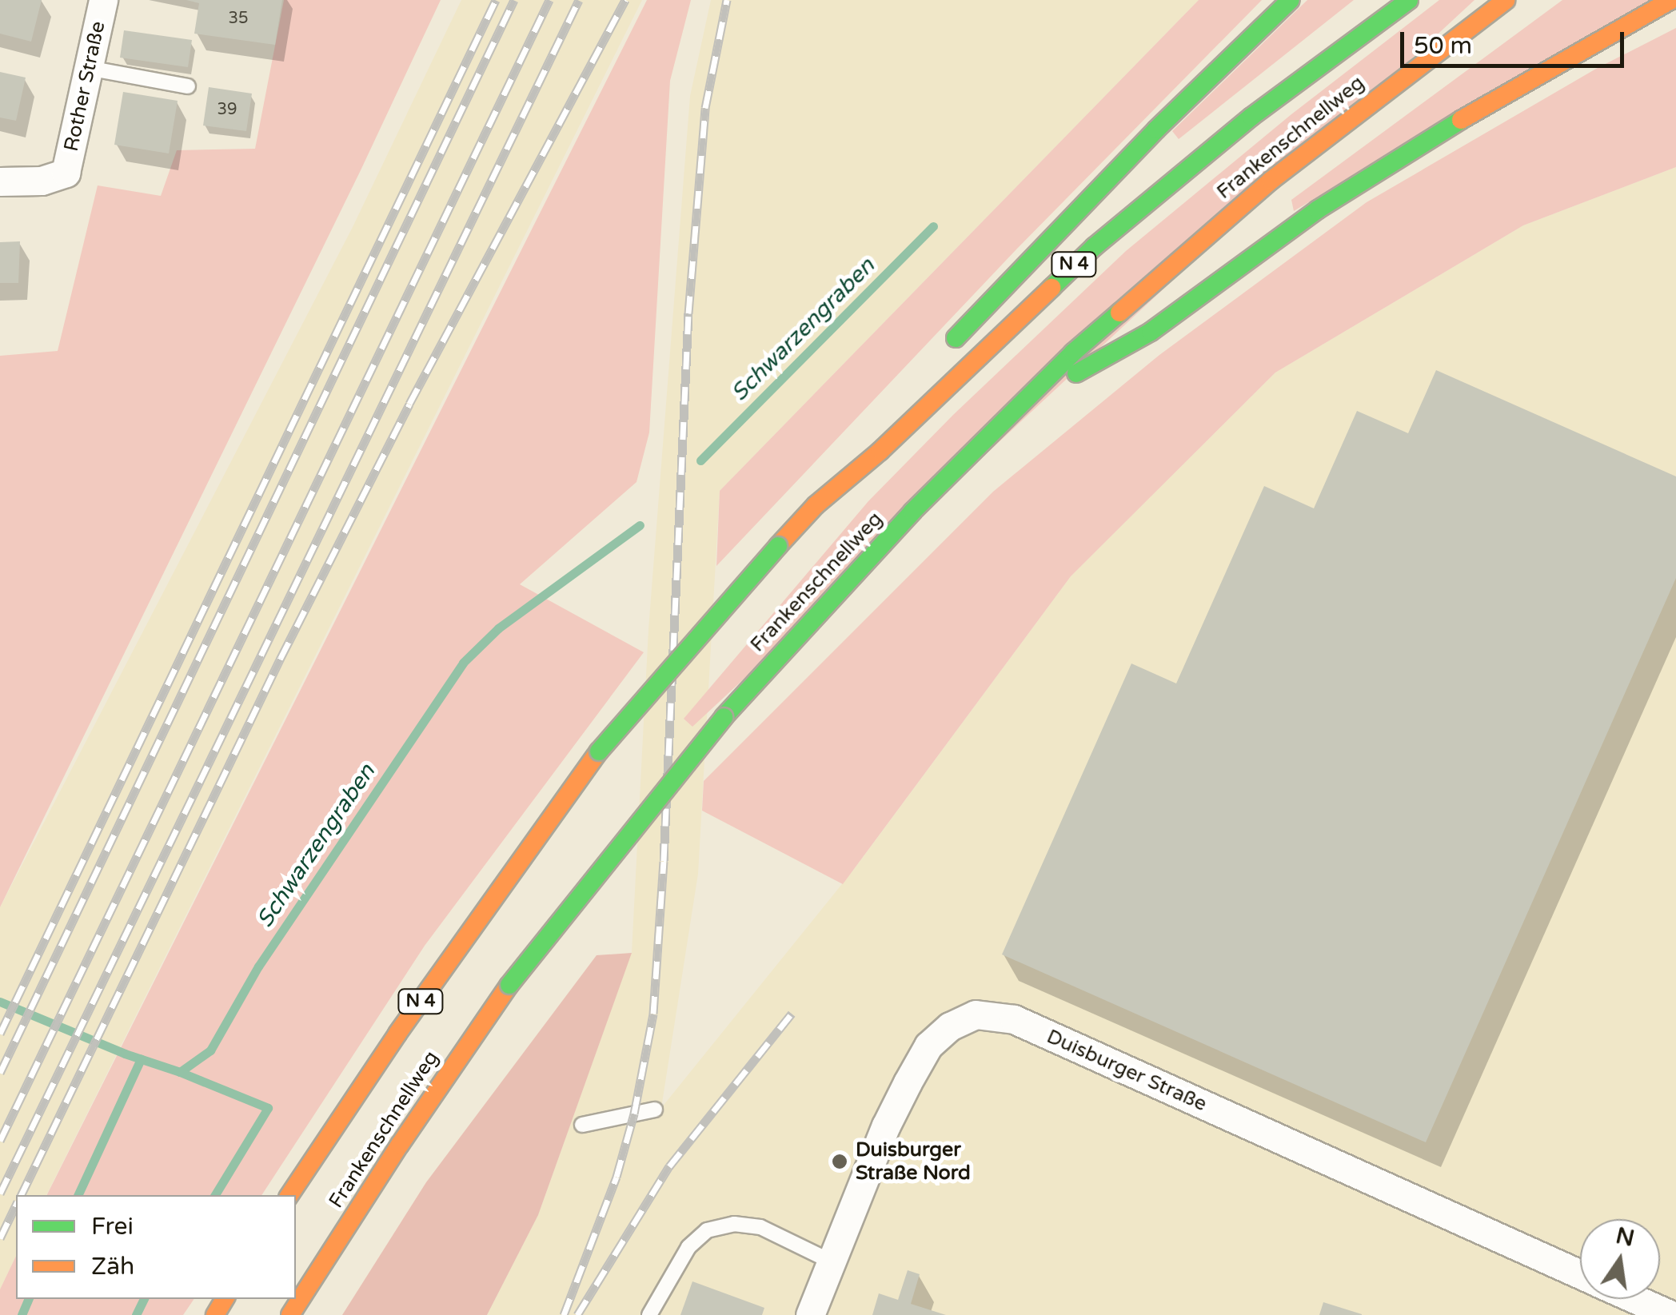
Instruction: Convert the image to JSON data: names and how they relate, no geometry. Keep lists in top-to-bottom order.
{
  "streets": {
    "highway": ["Frankenschnellweg", "N 4"],
    "street": ["Rother Straße", "Duisburger Straße"]
  },
  "water": ["Schwarzengraben"],
  "places": ["Duisburger Straße Nord"],
  "house_numbers": ["35", "39"],
  "legend": ["Frei", "Zäh"],
  "scale_bar": "50 m",
  "north": "top"
}
